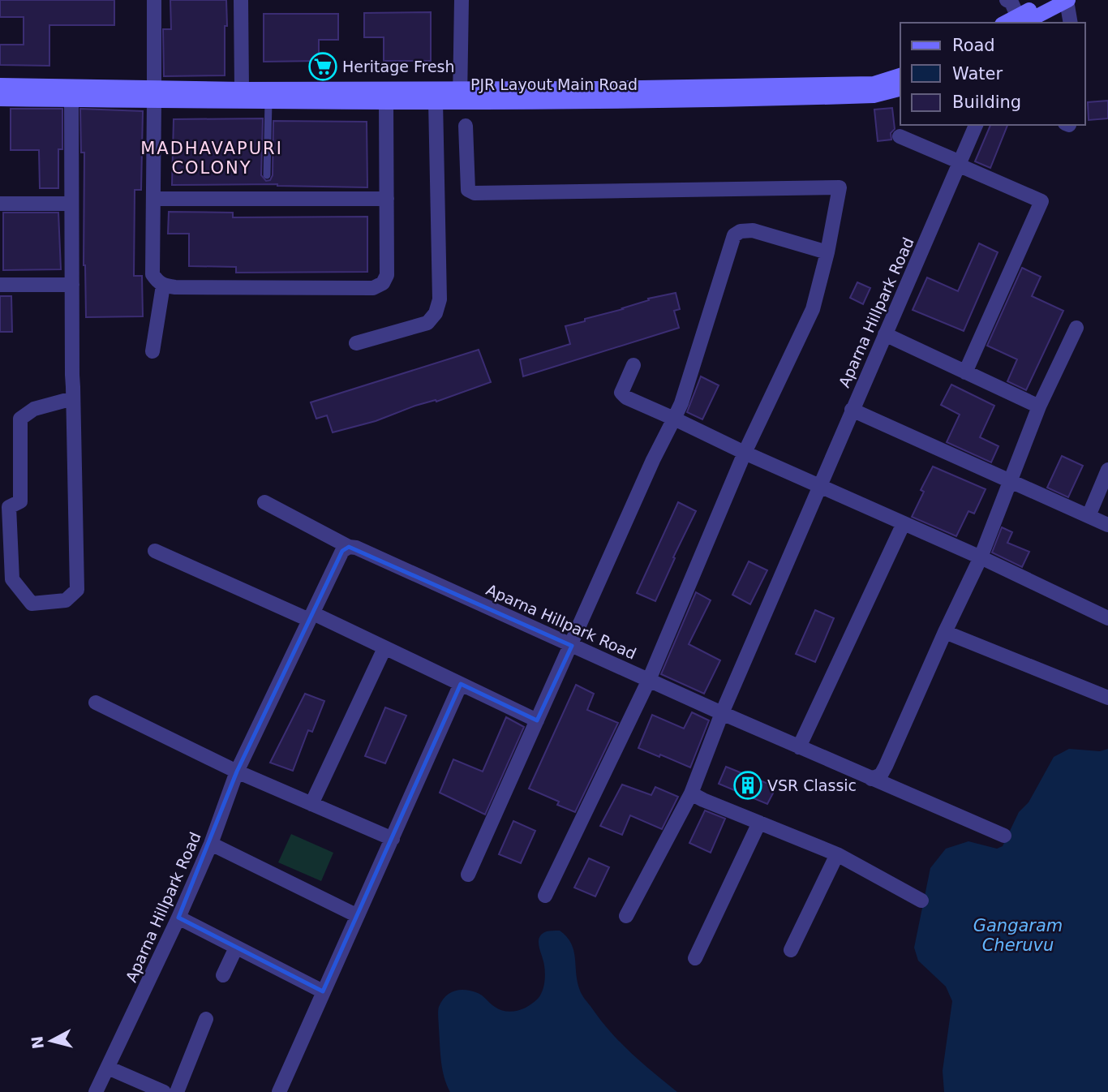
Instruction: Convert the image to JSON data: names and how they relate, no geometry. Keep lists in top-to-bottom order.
{
  "streets": {
    "street": ["PJR Layout Main Road", "Aparna Hillpark Road"]
  },
  "districts": ["MADHAVAPURI COLONY"],
  "water": ["Gangaram Cheruvu"],
  "places": {
    "supermarket": ["Heritage Fresh"],
    "building": ["VSR Classic"]
  },
  "legend": ["Road", "Water", "Building"],
  "north": "left"
}
